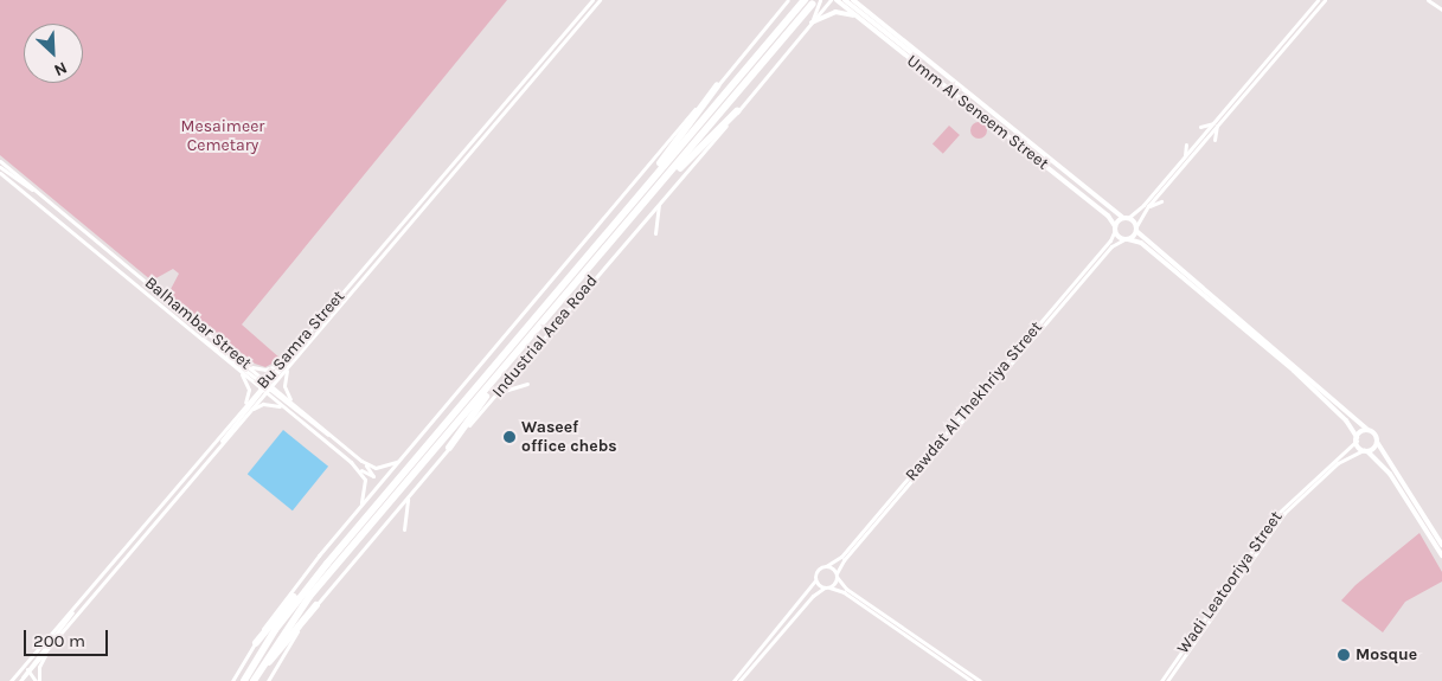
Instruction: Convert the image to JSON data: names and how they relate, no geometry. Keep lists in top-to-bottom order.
{
  "streets": {
    "highway": ["Industrial Area Road"],
    "main road": ["Umm Al Seneem Street"],
    "street": [
      "Balhambar Street",
      "Bu Samra Street",
      "Rawdat Al Thekhriya Street",
      "Wadi Leatooriya Street"
    ]
  },
  "crossings": [
    ["Umm Al Seneem Street", "Rawdat Al Thekhriya Street"],
    ["Balhambar Street", "Industrial Area Road"],
    ["Balhambar Street", "Bu Samra Street"]
  ],
  "parks": ["Mesaimeer Cemetary"],
  "places": ["Waseef office chebs", "Mosque"],
  "scale_bar": "200 m",
  "north": "bottom right"
}
